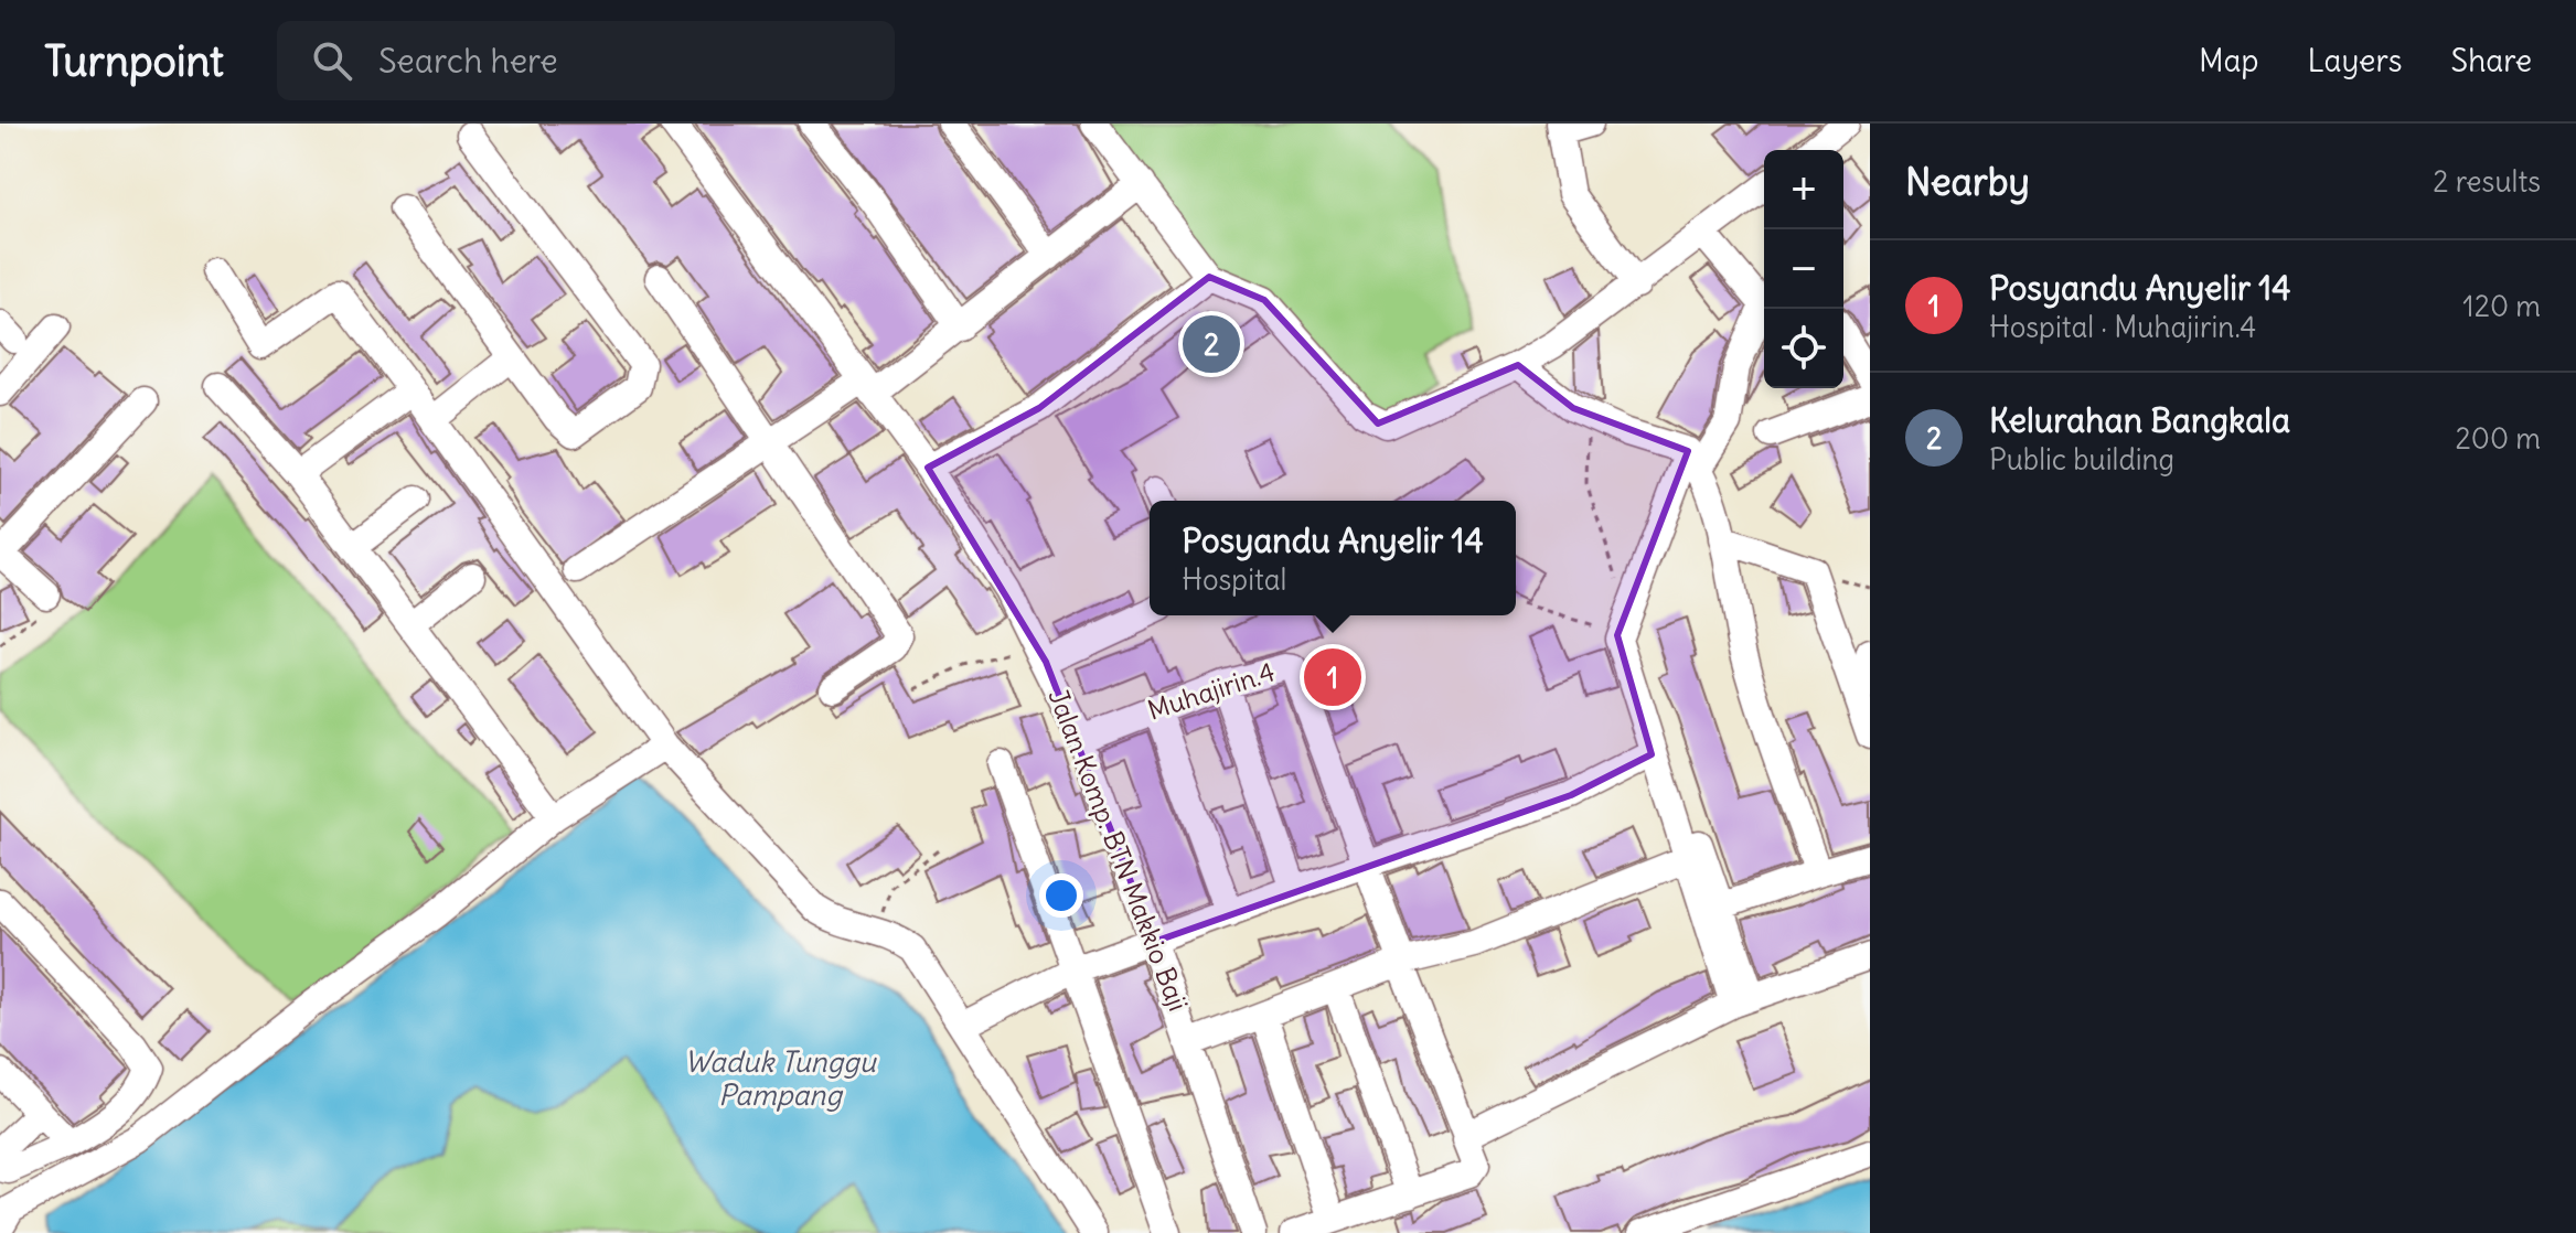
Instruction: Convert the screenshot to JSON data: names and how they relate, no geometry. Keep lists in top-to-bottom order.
{
  "streets": {
    "street": ["Muhajirin.4", "Jalan Komp. BTN Makkio Baji"]
  },
  "crossings": [
    ["Muhajirin.4", "Jalan Komp. BTN Makkio Baji"]
  ],
  "water": ["Waduk Tunggu Pampang"],
  "page": {
    "header": "Turnpoint",
    "search": "Search here",
    "nav": ["Map", "Layers", "Share"],
    "heading": ["Nearby", "2 results"],
    "map_buttons": ["+", "−"],
    "list": [
      {
        "mark": "1",
        "name": "Posyandu Anyelir 14",
        "note": "Hospital · Muhajirin.4",
        "value": "120 m"
      },
      {
        "mark": "2",
        "name": "Kelurahan Bangkala",
        "note": "Public building",
        "value": "200 m"
      }
    ],
    "pins": ["2", "1"],
    "popup": ["Posyandu Anyelir 14", "Hospital"]
  }
}
